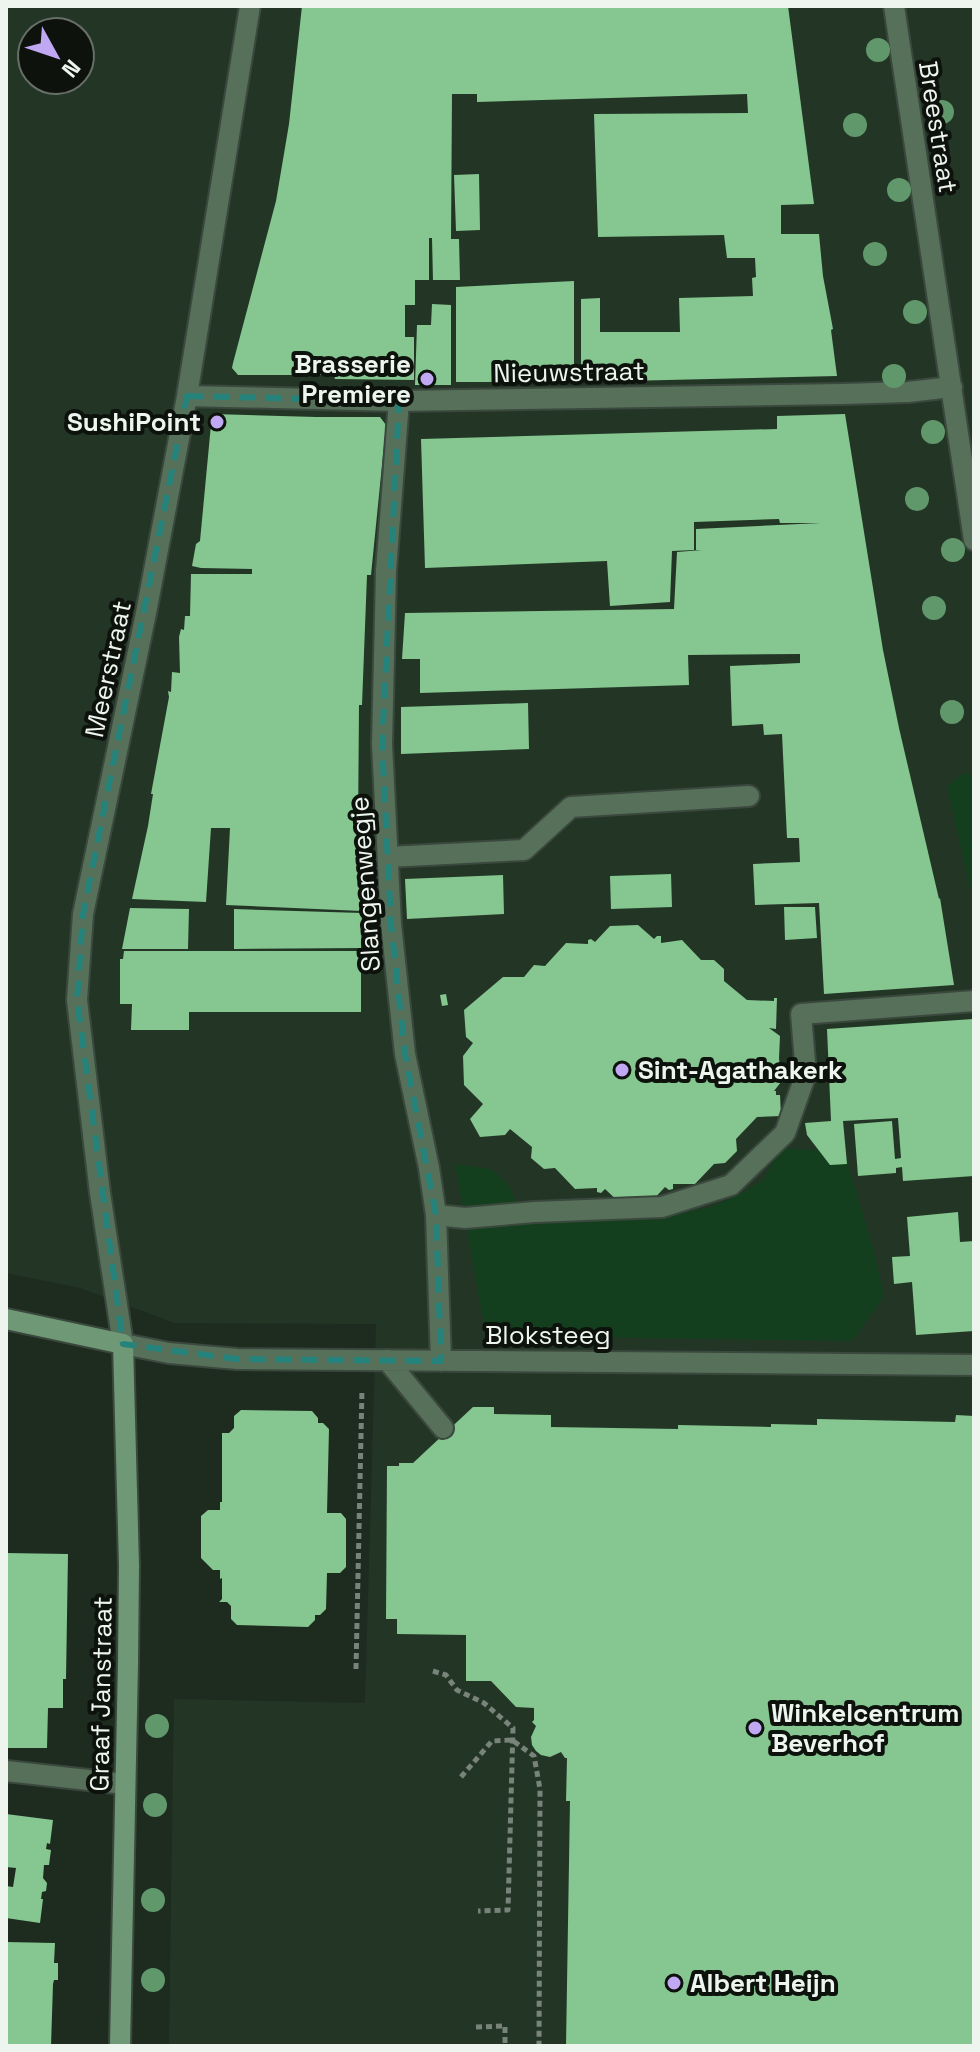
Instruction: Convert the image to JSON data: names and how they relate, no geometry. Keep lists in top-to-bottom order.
{
  "streets": {
    "street": [
      "Breestraat",
      "Nieuwstraat",
      "Meerstraat",
      "Slangenwegje",
      "Bloksteeg",
      "Graaf Janstraat"
    ]
  },
  "crossings": [
    ["Breestraat", "Nieuwstraat"],
    ["Nieuwstraat", "Meerstraat"],
    ["Nieuwstraat", "Slangenwegje"],
    ["Meerstraat", "Bloksteeg"],
    ["Meerstraat", "Graaf Janstraat"],
    ["Slangenwegje", "Bloksteeg"],
    ["Bloksteeg", "Graaf Janstraat"]
  ],
  "places": [
    "Brasserie Premiere",
    "SushiPoint",
    "Sint-Agathakerk",
    "Winkelcentrum Beverhof",
    "Albert Heijn"
  ],
  "north": "bottom right"
}
